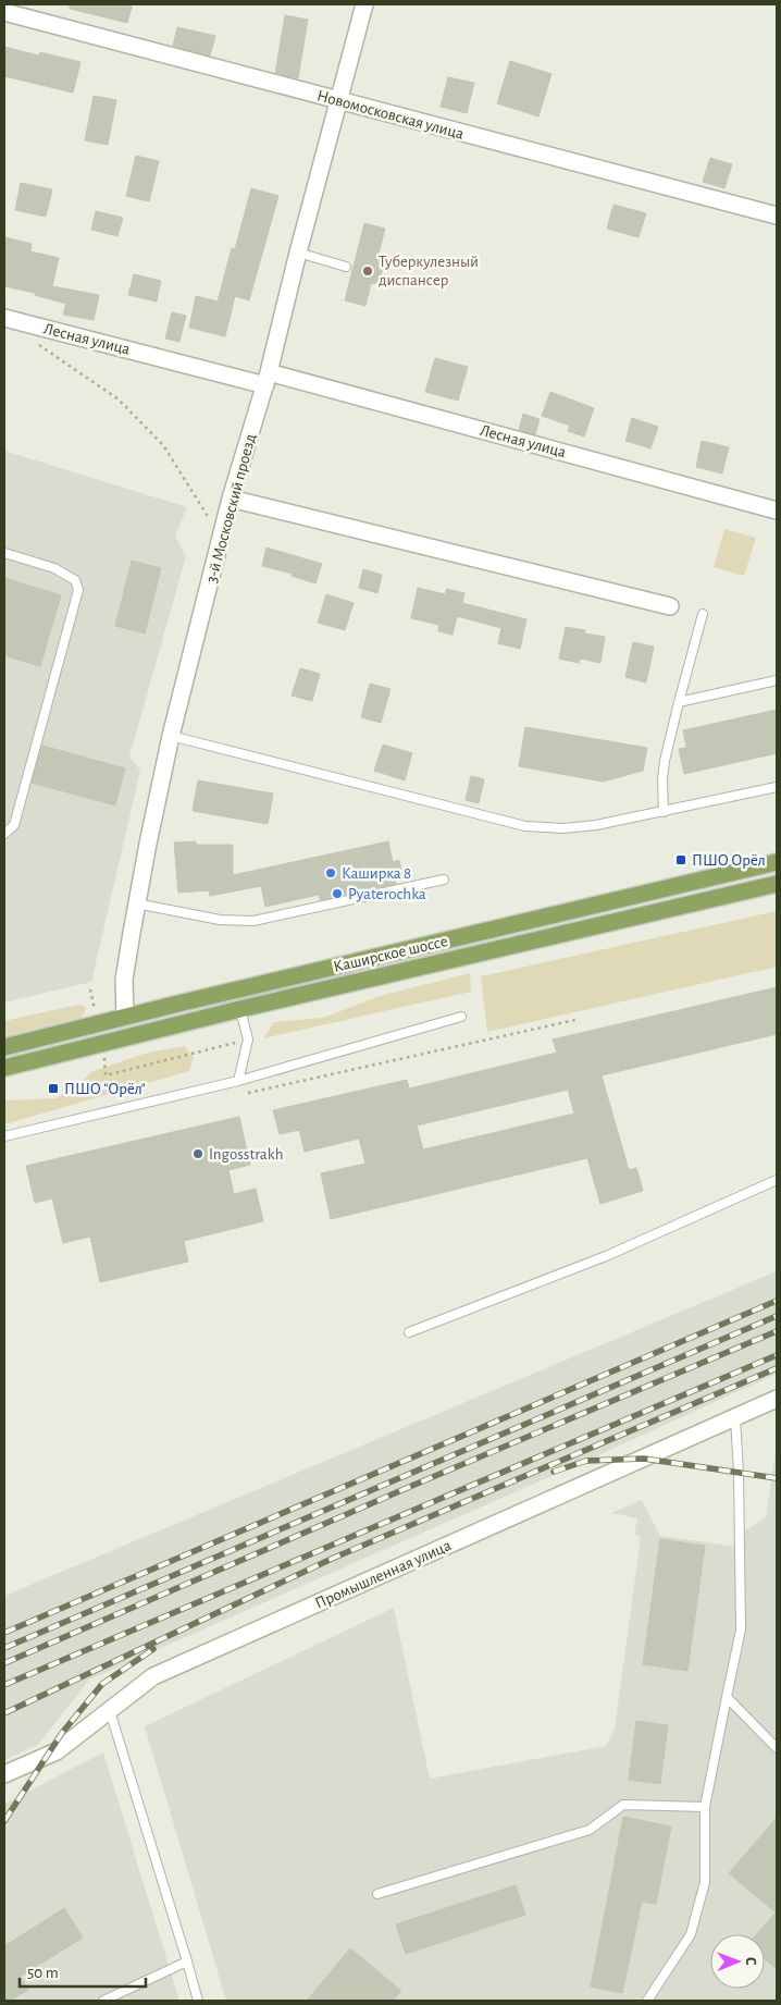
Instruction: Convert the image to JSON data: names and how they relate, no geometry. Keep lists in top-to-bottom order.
{
  "streets": {
    "main road": ["Каширское шоссе"],
    "street": [
      "Новомосковская улица",
      "Лесная улица",
      "3-й Московский проезд",
      "Промышленная улица"
    ]
  },
  "crossings": [
    ["Новомосковская улица", "3-й Московский проезд"],
    ["Лесная улица", "3-й Московский проезд"],
    ["3-й Московский проезд", "Каширское шоссе"]
  ],
  "places": {
    "other": [
      "Туберкулезный диспансер",
      "Каширка 8",
      "Pyaterochka",
      "Ingosstrakh"
    ],
    "transit": ["ПШО Орёл", "ПШО \"Орёл\""]
  },
  "scale_bar": "50 m",
  "north": "right"
}
